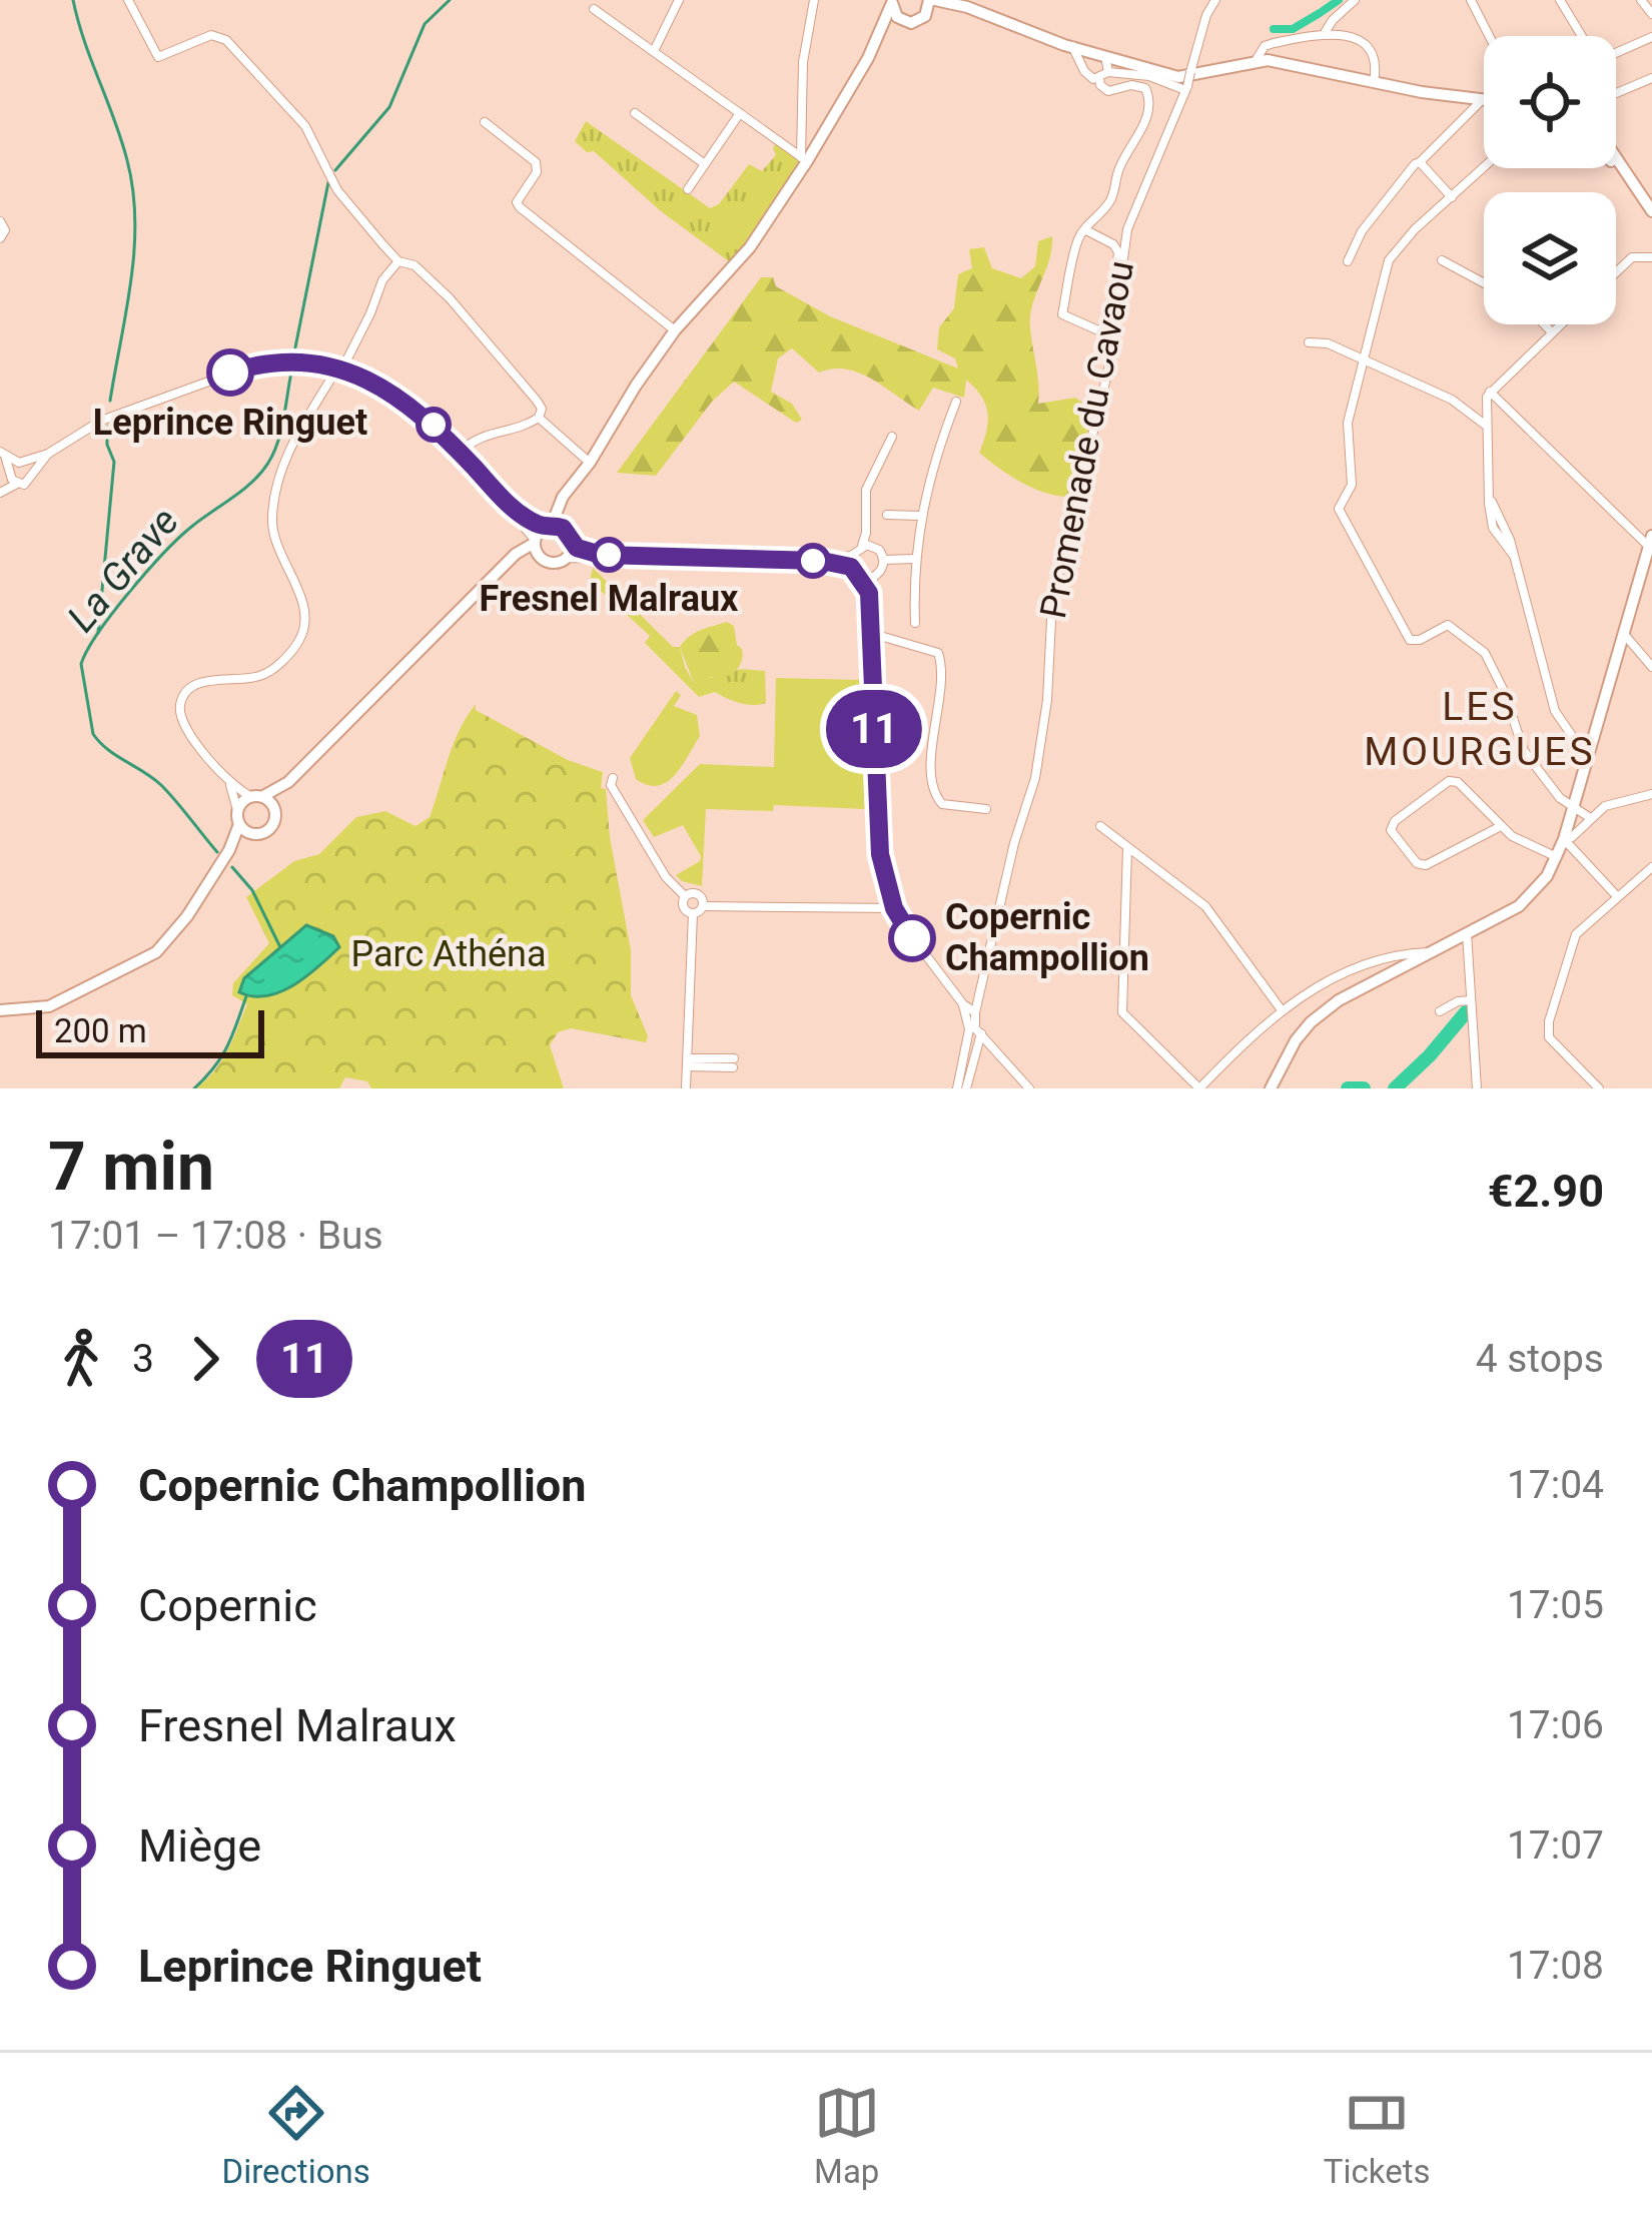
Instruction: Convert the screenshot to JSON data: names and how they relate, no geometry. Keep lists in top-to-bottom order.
{
  "streets": {
    "street": ["Promenade du Cavaou"]
  },
  "districts": ["LES MOURGUES"],
  "water": ["La Grave"],
  "parks": ["Parc Athéna"],
  "places": ["Leprince Ringuet", "Fresnel Malraux", "Copernic Champollion"],
  "lines": ["bus line 11"],
  "scale_bar": "200 m",
  "page": {
    "on_map": "11",
    "scale": "200 m",
    "heading": ["7 min", "17:01 – 17:08 · Bus", "€2.90"],
    "legs": ["3", "11", "4 stops"],
    "list": [
      {
        "name": "Copernic Champollion",
        "value": "17:04"
      },
      {
        "name": "Copernic",
        "value": "17:05"
      },
      {
        "name": "Fresnel Malraux",
        "value": "17:06"
      },
      {
        "name": "Miège",
        "value": "17:07"
      },
      {
        "name": "Leprince Ringuet",
        "value": "17:08"
      }
    ],
    "tabs": ["Directions", "Map", "Tickets"]
  }
}
